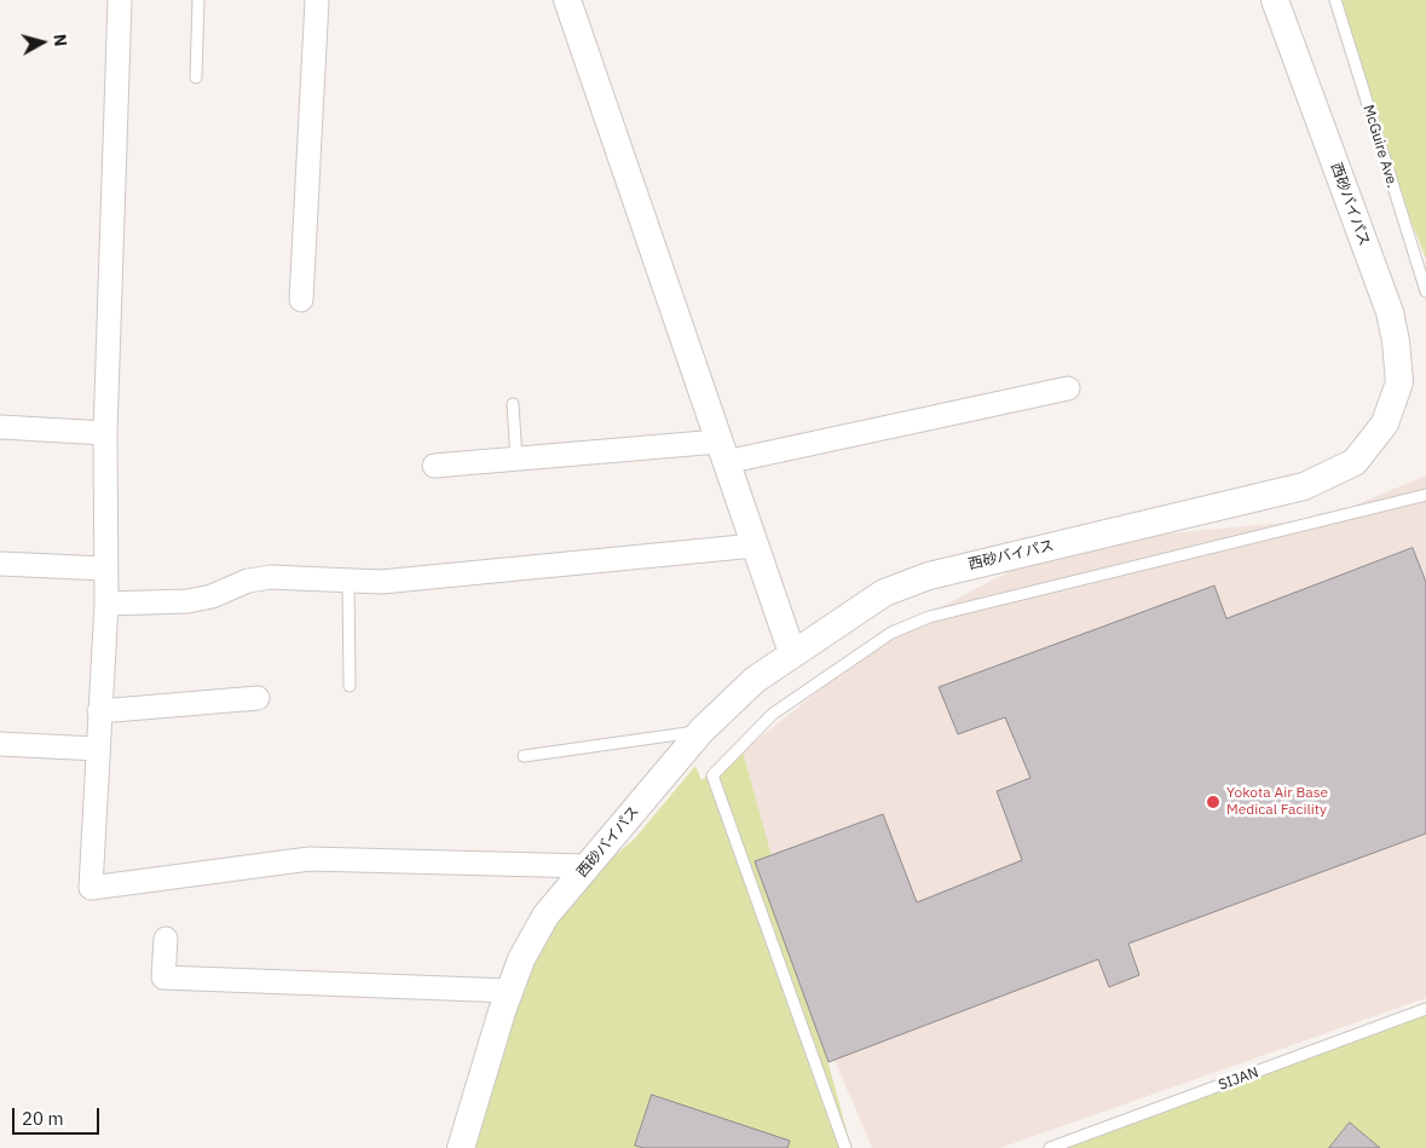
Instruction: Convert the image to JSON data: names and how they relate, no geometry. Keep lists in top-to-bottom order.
{
  "streets": {
    "street": ["西砂バイパス"],
    "lane": ["McGuire Ave.", "SIJAN"]
  },
  "places": ["Yokota Air Base Medical Facility"],
  "scale_bar": "20 m",
  "north": "right"
}
